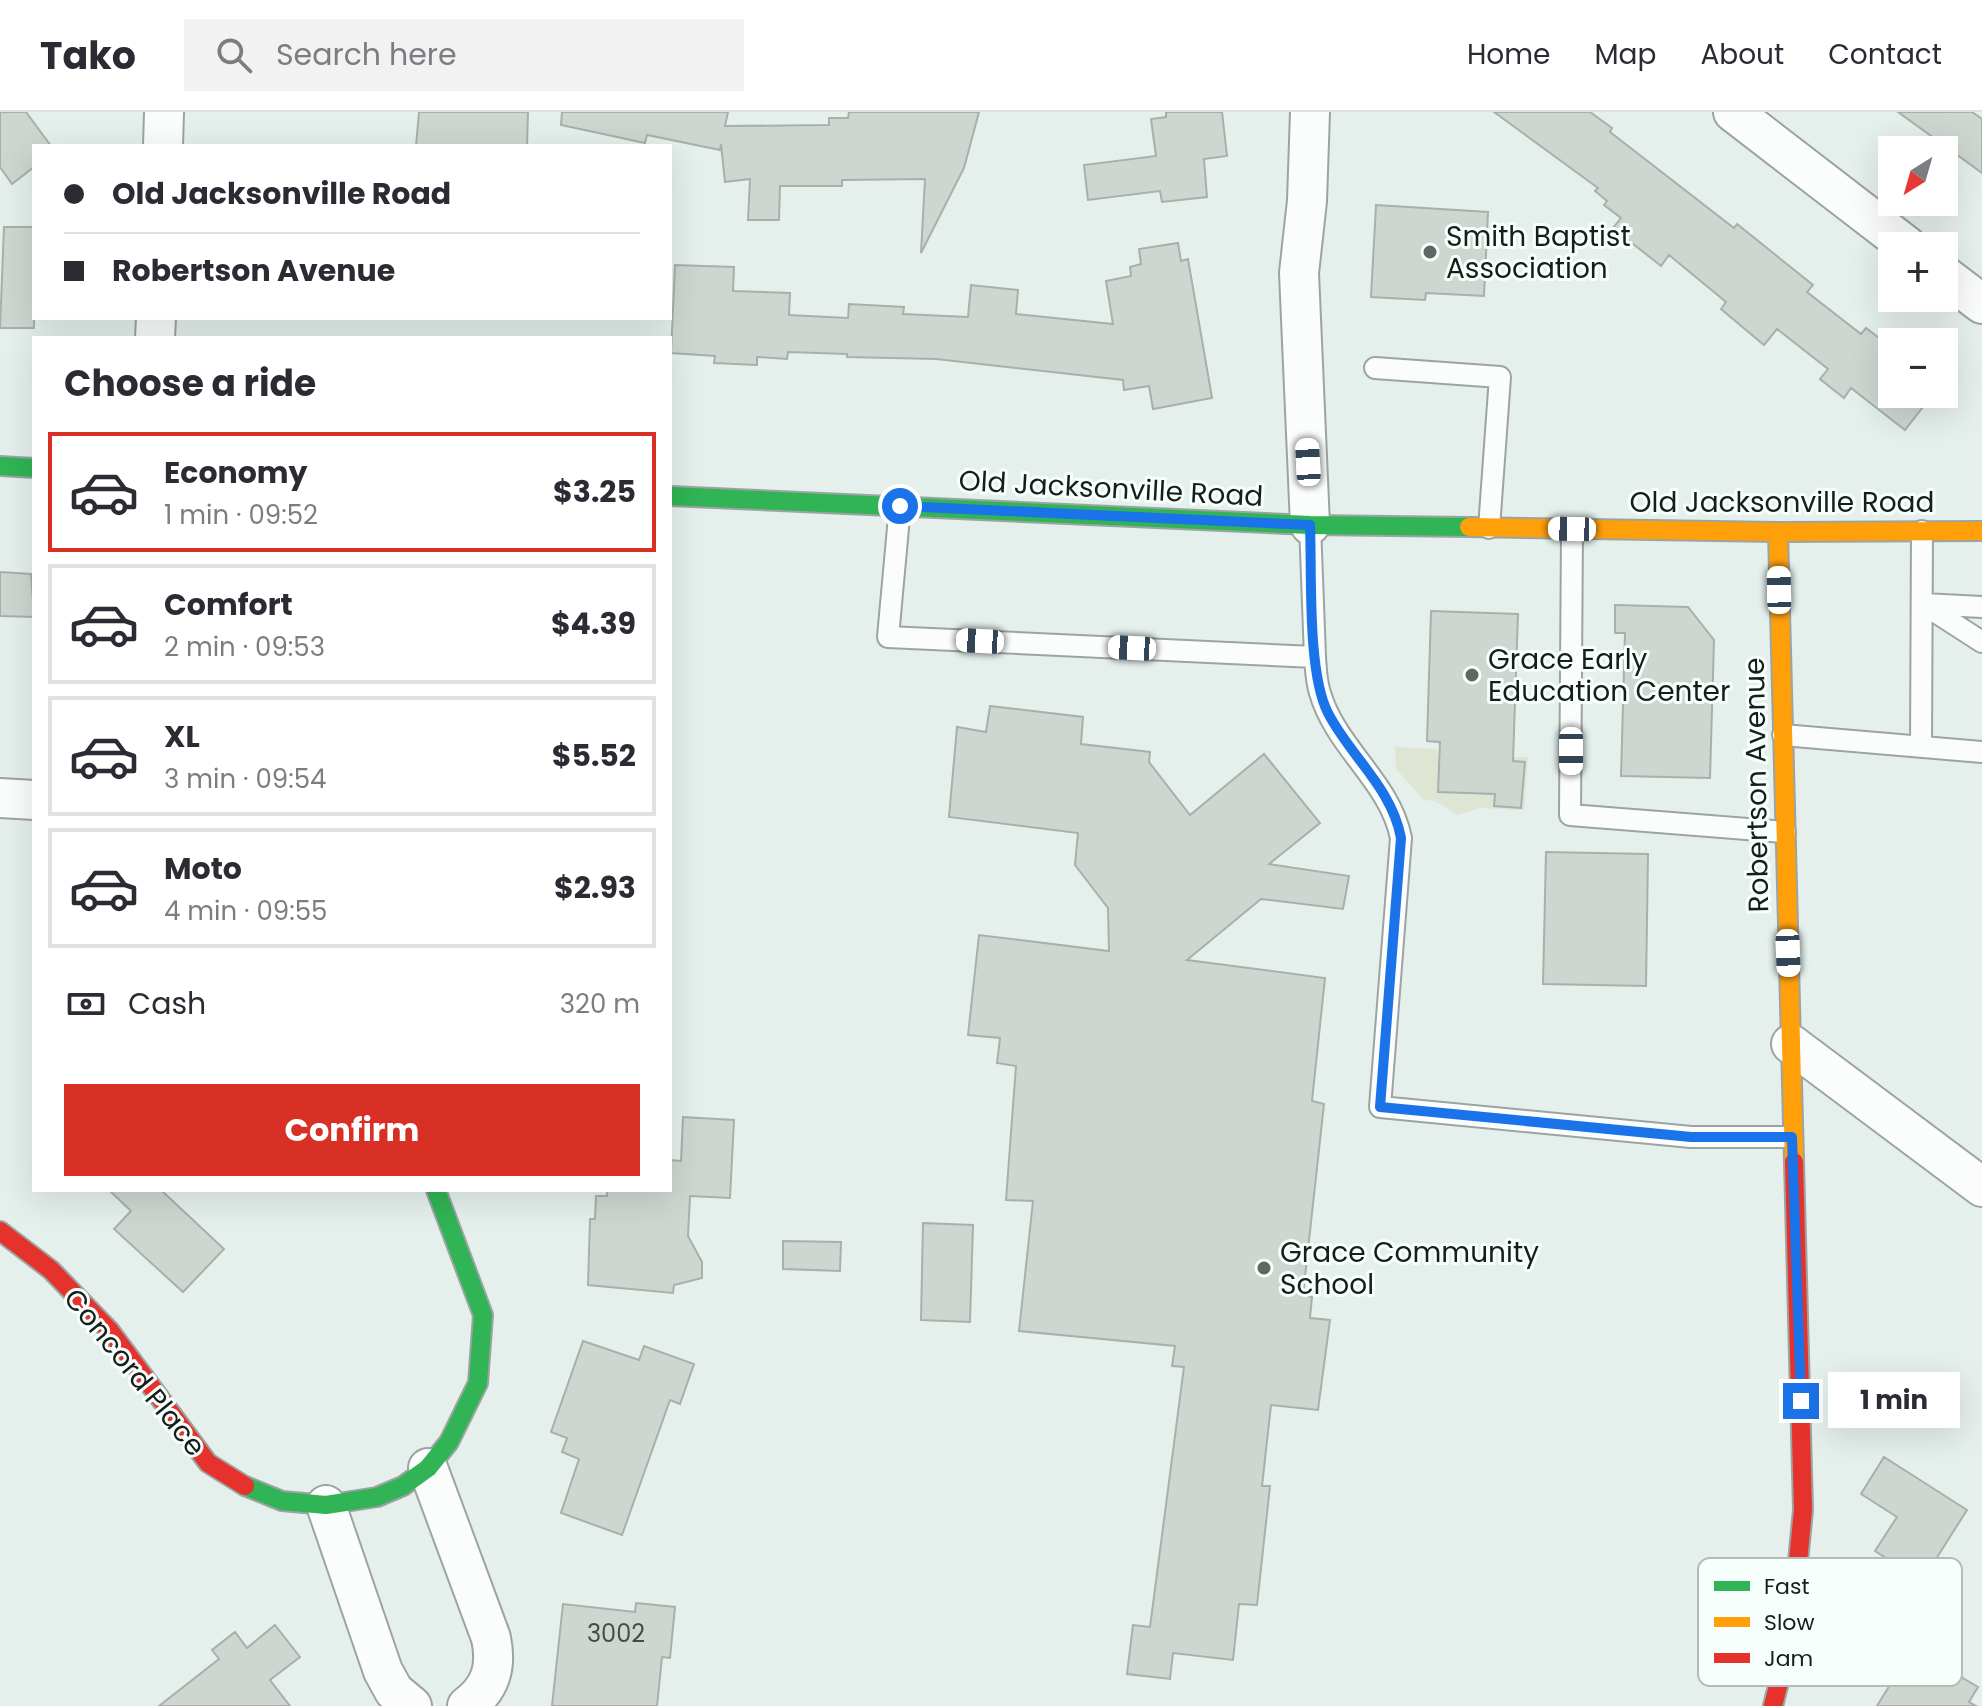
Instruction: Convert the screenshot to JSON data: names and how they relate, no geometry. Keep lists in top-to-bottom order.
{
  "streets": {
    "street": ["Old Jacksonville Road", "Robertson Avenue", "Concord Place"]
  },
  "crossings": [
    ["Old Jacksonville Road", "Robertson Avenue"]
  ],
  "places": ["Smith Baptist Association", "Grace Early Education Center", "Grace Community School"],
  "house_numbers": ["3002"],
  "legend": ["Fast", "Slow", "Jam"],
  "north": "bottom left",
  "page": {
    "header": "Tako",
    "search": "Search here",
    "nav": [
      "Home",
      "Map",
      "About",
      "Contact"
    ],
    "map_buttons": ["+", "−"],
    "banner": ["Old Jacksonville Road", "Robertson Avenue"],
    "heading": "Choose a ride",
    "list": [
      {
        "name": "Economy",
        "note": "1 min · 09:52",
        "value": "$3.25"
      },
      {
        "name": "Comfort",
        "note": "2 min · 09:53",
        "value": "$4.39"
      },
      {
        "name": "XL",
        "note": "3 min · 09:54",
        "value": "$5.52"
      },
      {
        "name": "Moto",
        "note": "4 min · 09:55",
        "value": "$2.93"
      }
    ],
    "pay": ["Cash", "320 m"],
    "buttons": "Confirm",
    "bubble": "1 min"
  }
}
